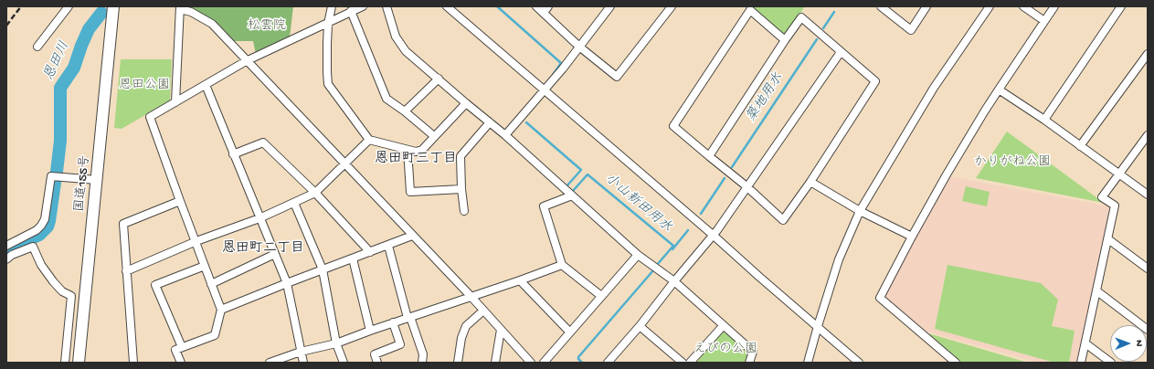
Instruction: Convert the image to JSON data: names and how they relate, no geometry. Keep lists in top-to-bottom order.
{
  "streets": {
    "highway": ["国道155号"]
  },
  "districts": ["恩田町三丁目", "恩田町二丁目"],
  "water": ["恩田川", "築地用水", "小山新田用水"],
  "parks": [
    "松雲院",
    "恩田公園",
    "かりがね公園",
    "えびの公園"
  ],
  "north": "right"
}
